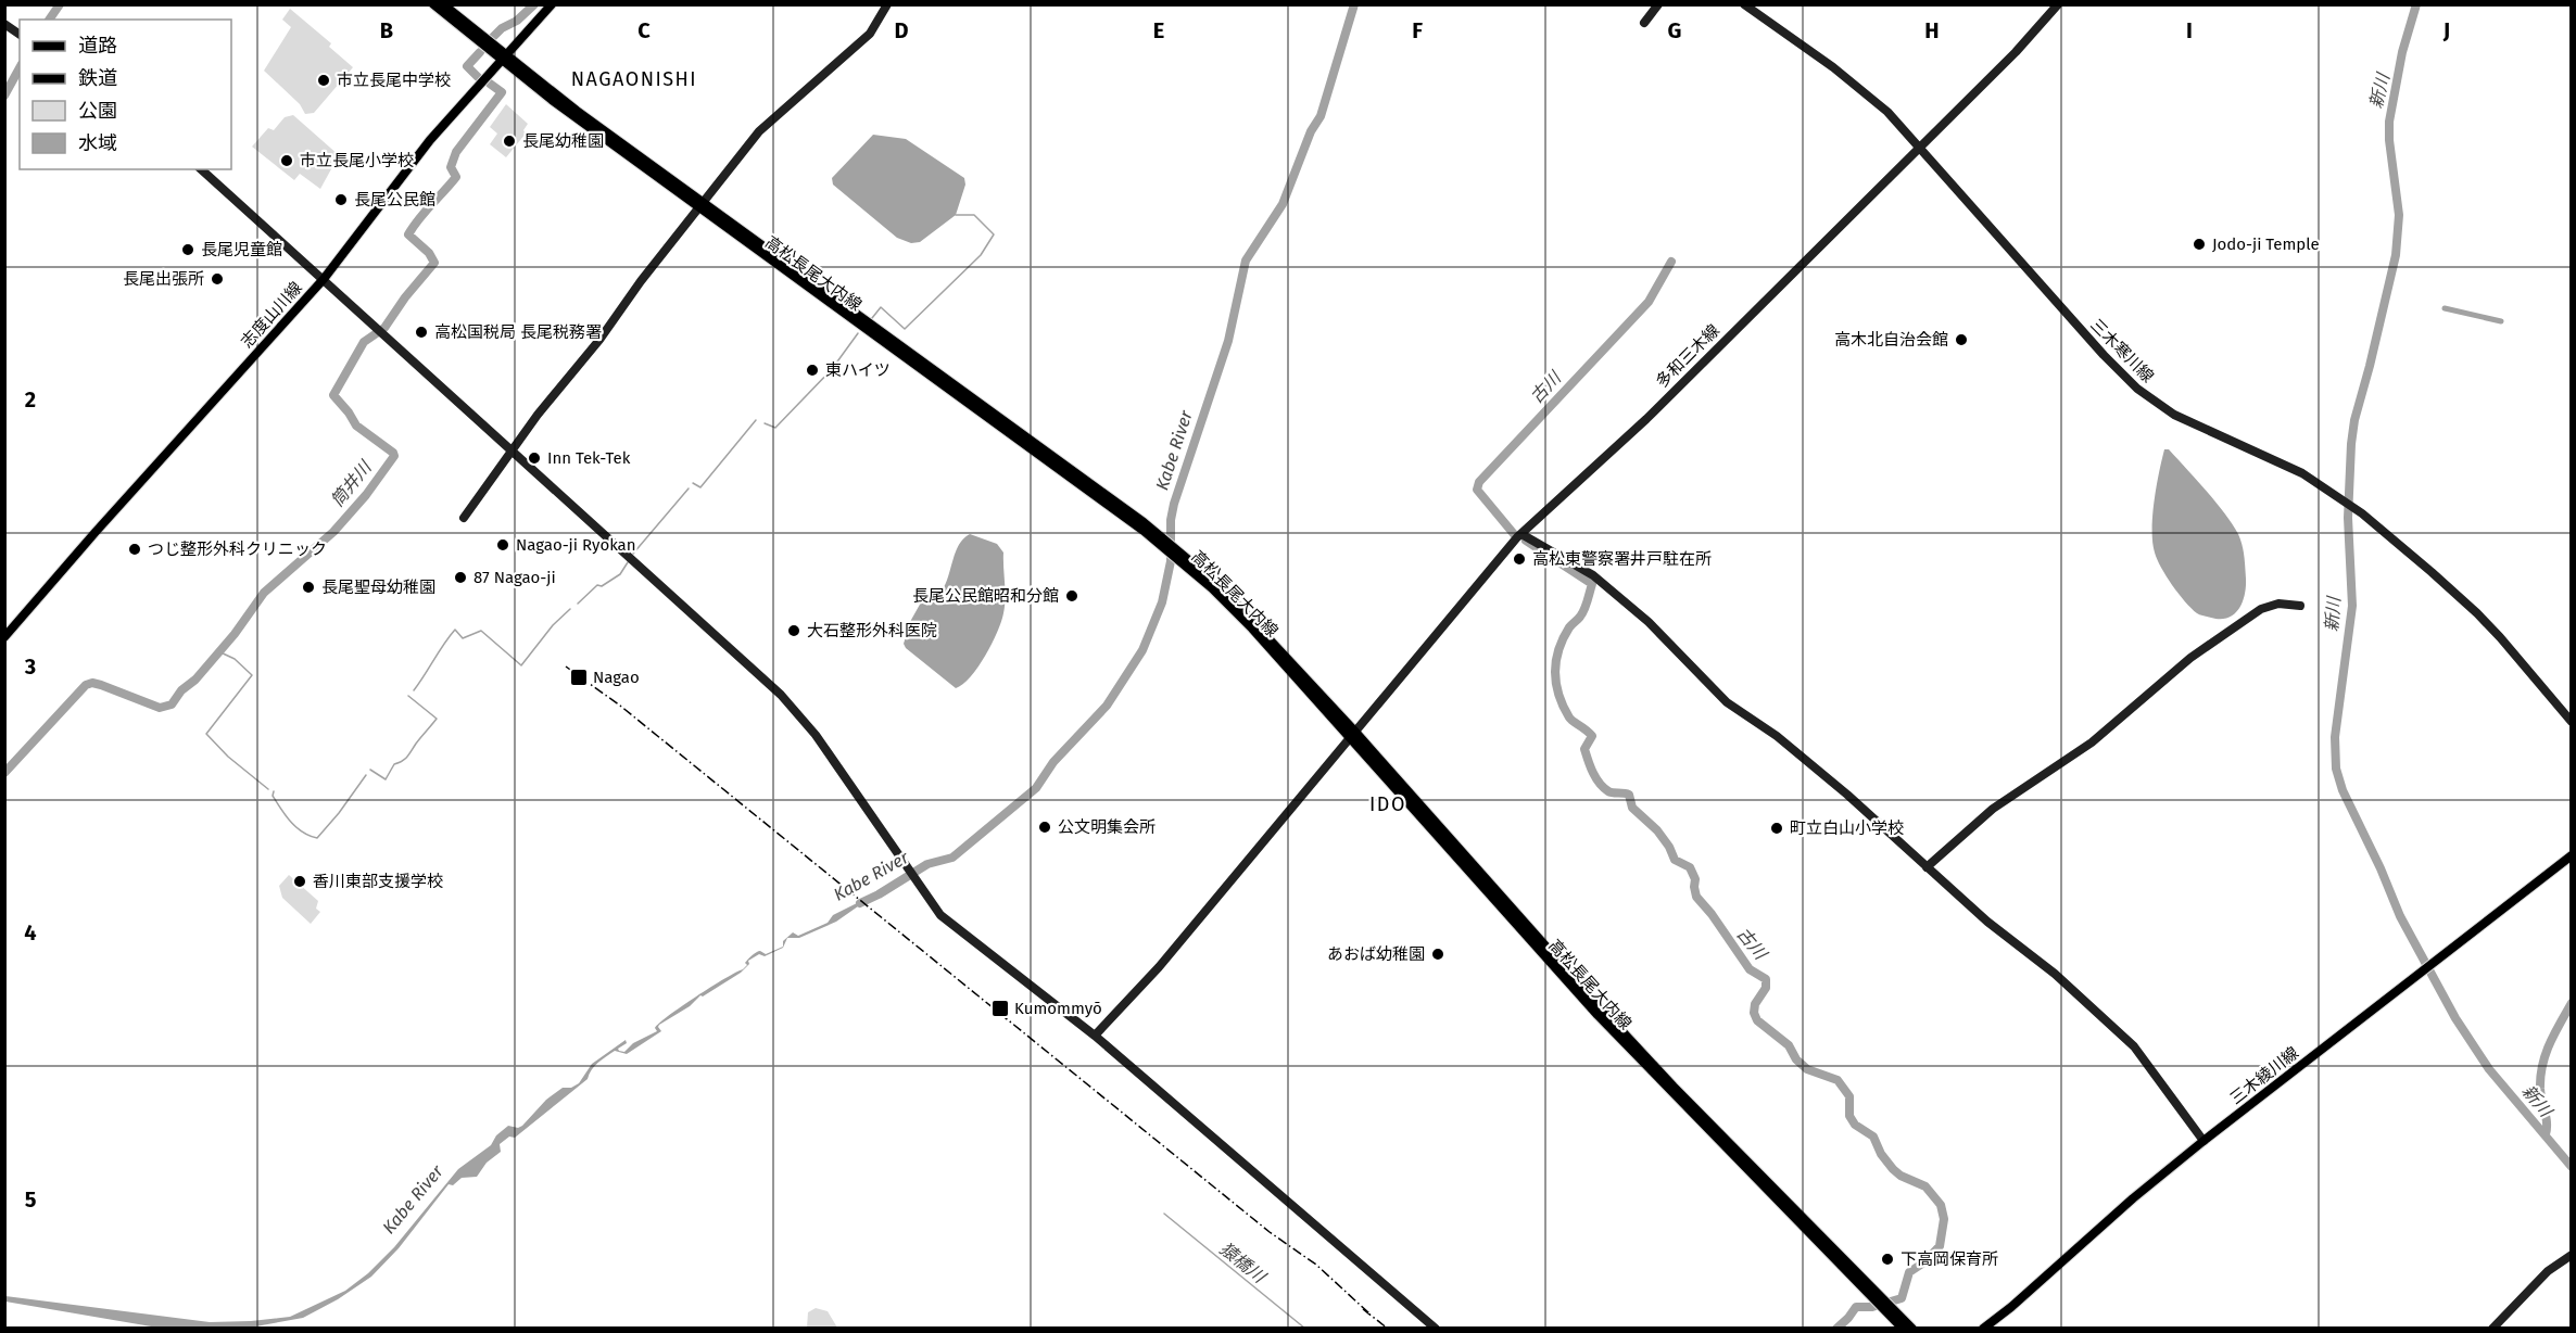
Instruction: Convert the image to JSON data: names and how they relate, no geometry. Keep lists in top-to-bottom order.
{
  "streets": {
    "main road": ["高松長尾大内線", "志度山川線", "三木綾川線"],
    "street": ["三木寒川線", "多和三木線"]
  },
  "crossings": [
    ["高松長尾大内線", "志度山川線"],
    ["高松長尾大内線", "多和三木線"],
    ["三木寒川線", "多和三木線"]
  ],
  "districts": ["NAGAONISHI", "IDO"],
  "water": [
    "新川",
    "古川",
    "Kabe River",
    "筒井川",
    "猿橋川"
  ],
  "places": {
    "other": [
      "市立長尾中学校",
      "長尾幼稚園",
      "市立長尾小学校",
      "長尾公民館",
      "Jodo-ji Temple",
      "長尾児童館",
      "長尾出張所",
      "高松国税局 長尾税務署",
      "高木北自治会館",
      "東ハイツ",
      "Inn Tek-Tek",
      "Nagao-ji Ryokan",
      "つじ整形外科クリニック",
      "高松東警察署井戸駐在所",
      "87 Nagao-ji",
      "長尾聖母幼稚園",
      "長尾公民館昭和分館",
      "大石整形外科医院",
      "公文明集会所",
      "町立白山小学校",
      "香川東部支援学校",
      "あおば幼稚園",
      "下高岡保育所"
    ],
    "transit": ["Nagao", "Kumommyō"]
  },
  "legend": [
    "道路",
    "鉄道",
    "公園",
    "水域"
  ],
  "grid": {
    "columns": [
      "B",
      "C",
      "D",
      "E",
      "F",
      "G",
      "H",
      "I",
      "J"
    ],
    "rows": [
      "2",
      "3",
      "4",
      "5"
    ]
  }
}
